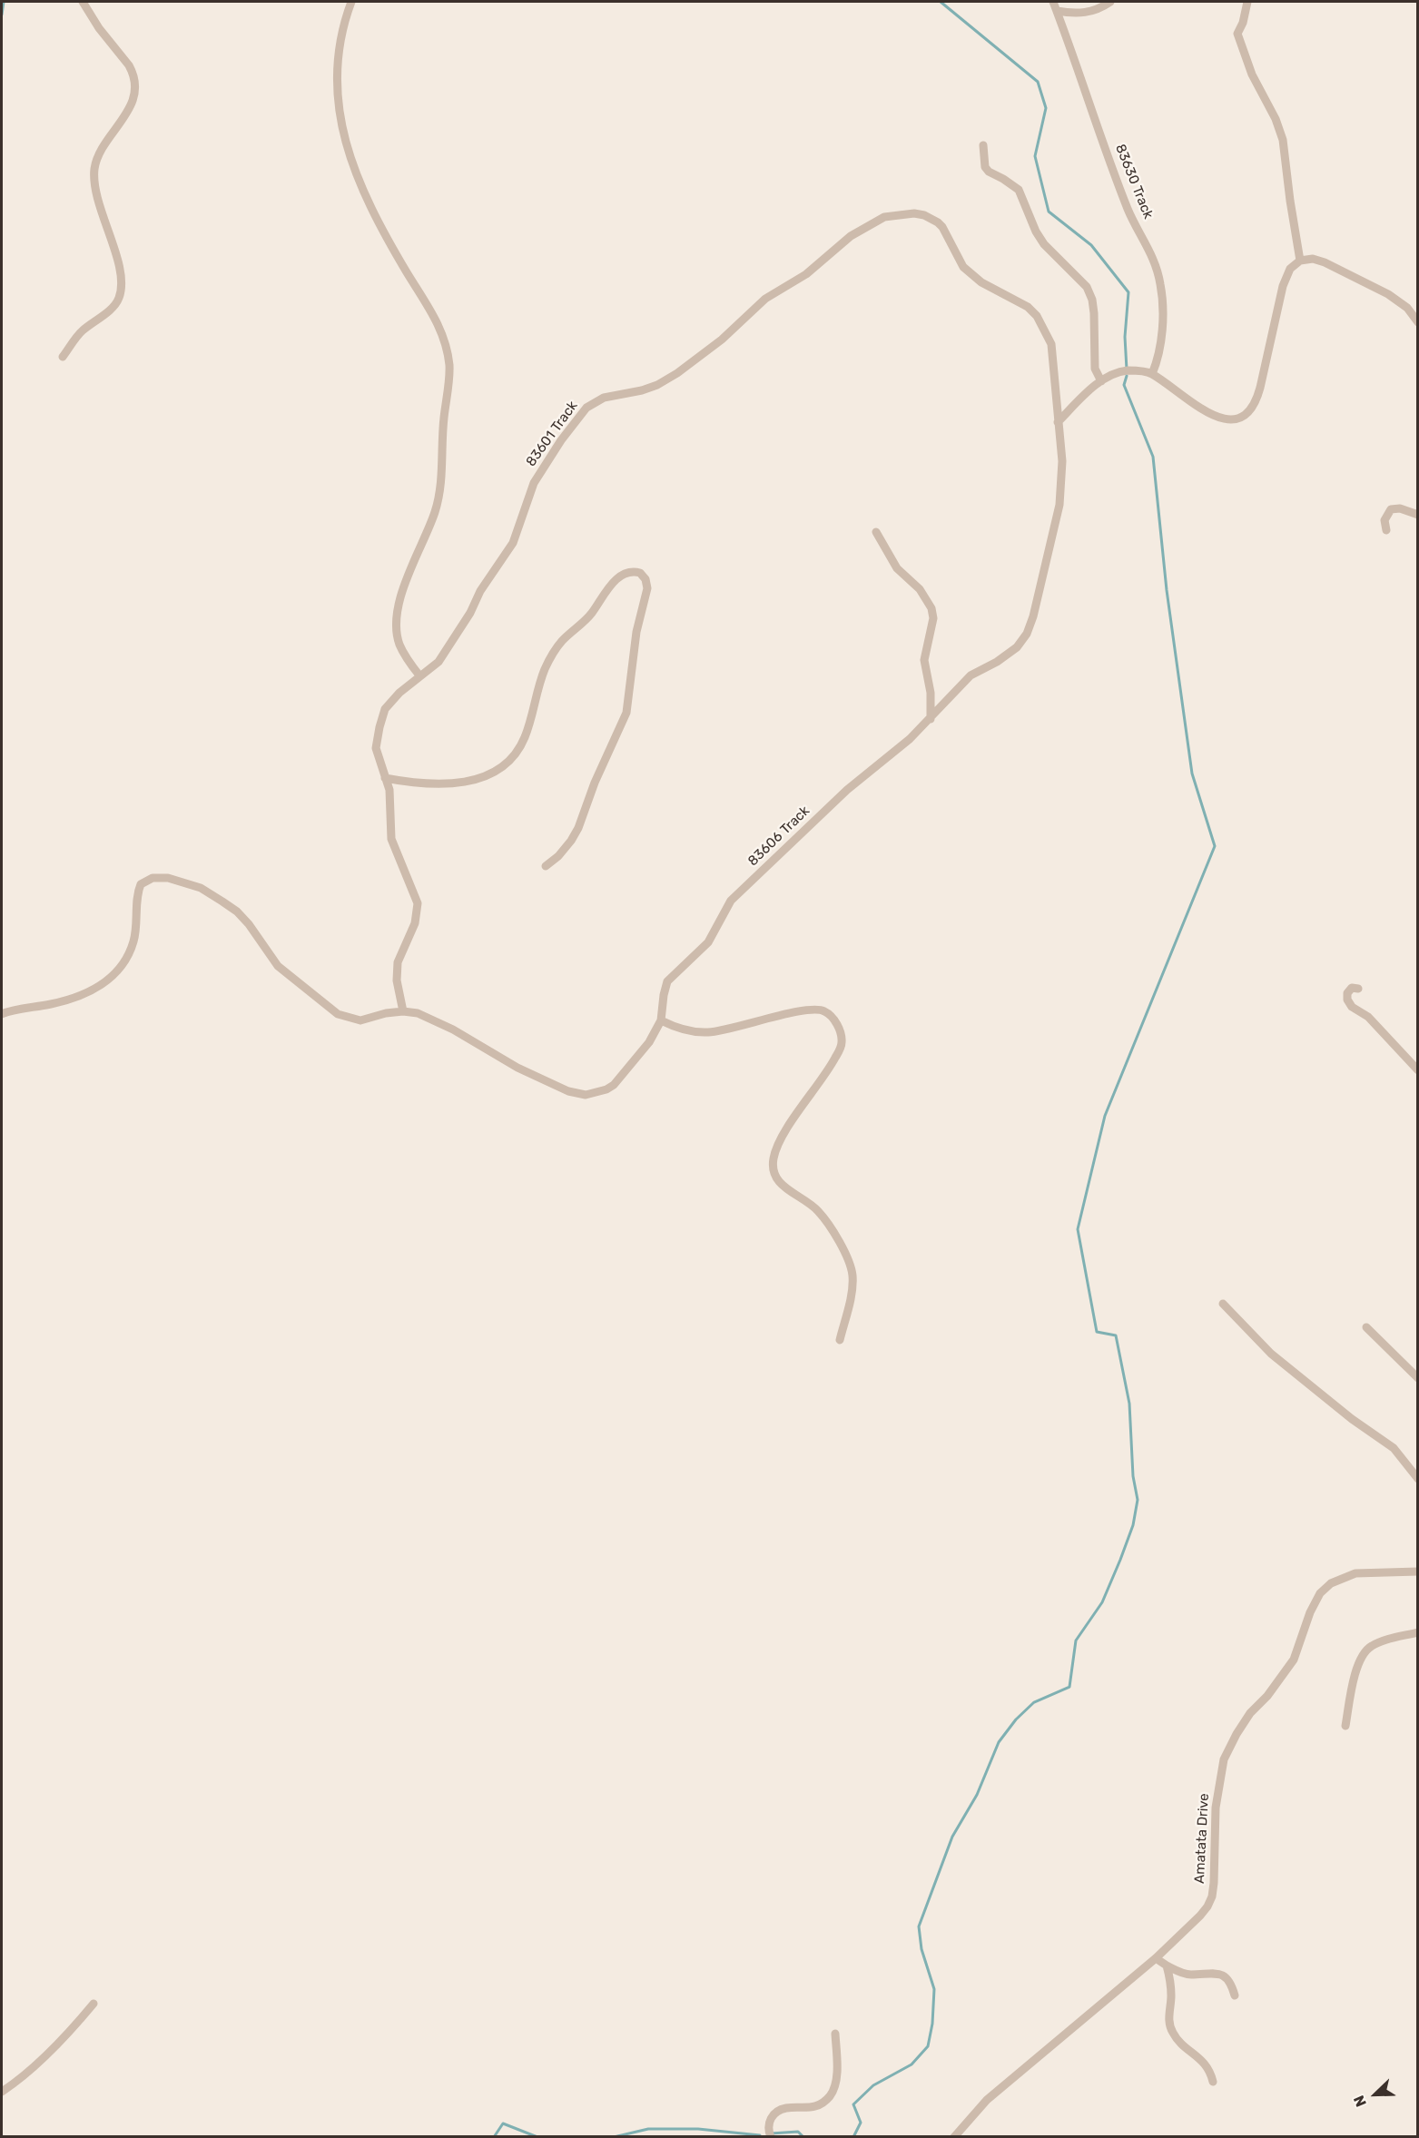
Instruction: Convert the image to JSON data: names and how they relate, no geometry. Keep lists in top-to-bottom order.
{
  "streets": {
    "street": [
      "83630 Track",
      "83601 Track",
      "83606 Track",
      "Amatata Drive"
    ]
  },
  "crossings": [
    ["83601 Track", "83606 Track"]
  ],
  "north": "bottom left"
}
